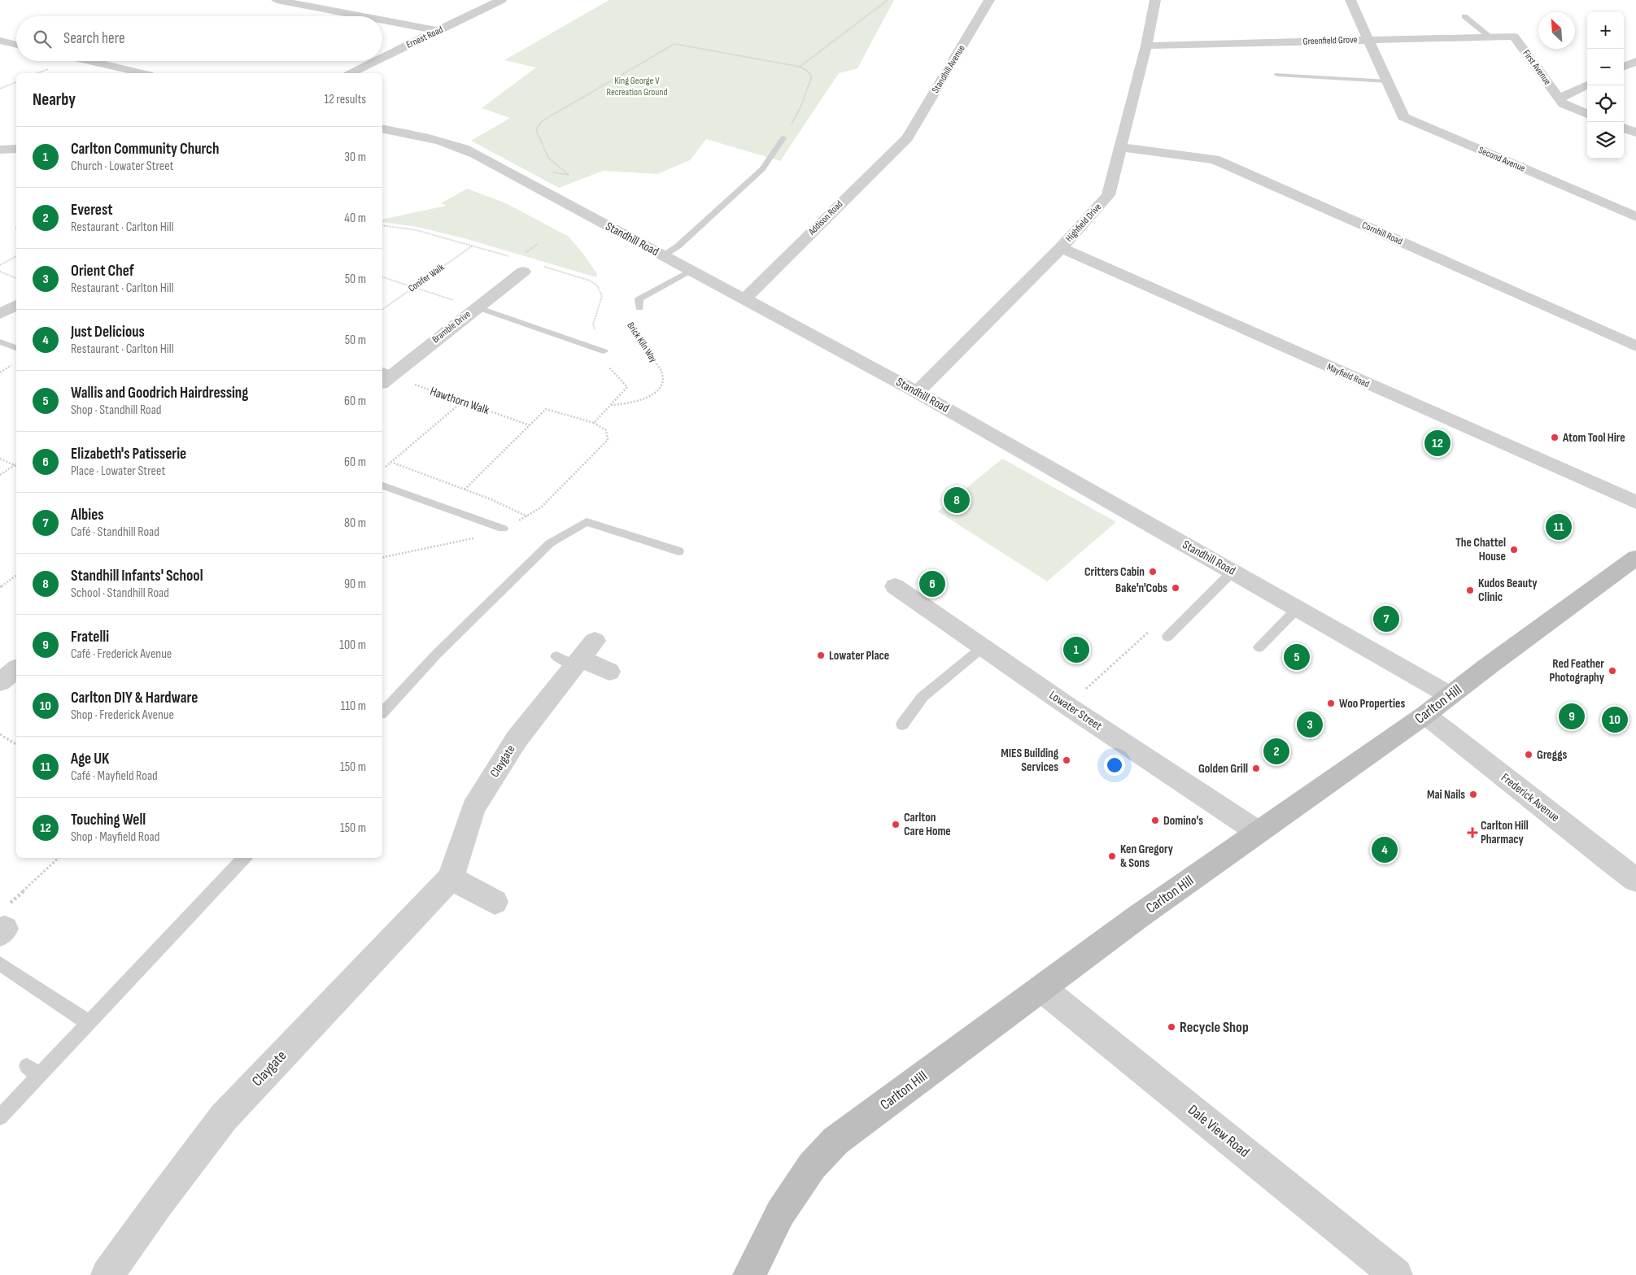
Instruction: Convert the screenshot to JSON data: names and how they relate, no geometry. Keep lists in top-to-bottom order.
{
  "streets": {
    "main road": ["Carlton Hill"],
    "street": [
      "Ernest Road",
      "Greenfield Grove",
      "First Avenue",
      "Standhill Avenue",
      "Second Avenue",
      "Addison Road",
      "Highfield Drive",
      "Cornhill Road",
      "Standhill Road",
      "Bramble Drive",
      "Mayfield Road",
      "Lowater Street",
      "Claygate",
      "Frederick Avenue",
      "Dale View Road"
    ],
    "path": ["Conifer Walk", "Brick Kiln Way", "Hawthorn Walk"]
  },
  "crossings": [
    ["Greenfield Grove", "First Avenue"],
    ["Greenfield Grove", "Second Avenue"],
    ["Greenfield Grove", "Highfield Drive"],
    ["Standhill Avenue", "Addison Road"],
    ["Addison Road", "Standhill Road"],
    ["Highfield Drive", "Cornhill Road"],
    ["Highfield Drive", "Standhill Road"],
    ["Highfield Drive", "Mayfield Road"],
    ["Standhill Road", "Carlton Hill"],
    ["Bramble Drive", "Hawthorn Walk"],
    ["Carlton Hill", "Lowater Street"],
    ["Carlton Hill", "Frederick Avenue"],
    ["Carlton Hill", "Dale View Road"]
  ],
  "parks": ["King George V Recreation Ground"],
  "places": {
    "other": [
      "Atom Tool Hire",
      "The Chattel House",
      "Critters Cabin",
      "Bake'n'Cobs",
      "Kudos Beauty Clinic",
      "Lowater Place",
      "Red Feather Photography",
      "Woo Properties",
      "Greggs",
      "MIES Building Services",
      "Golden Grill",
      "Mai Nails",
      "Domino's",
      "Carlton Care Home",
      "Ken Gregory & Sons",
      "Recycle Shop"
    ],
    "health": ["Carlton Hill Pharmacy"]
  },
  "north": "top left",
  "page": {
    "map_buttons": ["+", "−"],
    "search": "Search here",
    "heading": ["Nearby", "12 results"],
    "list": [
      {
        "mark": "1",
        "name": "Carlton Community Church",
        "note": "Church · Lowater Street",
        "value": "30 m"
      },
      {
        "mark": "2",
        "name": "Everest",
        "note": "Restaurant · Carlton Hill",
        "value": "40 m"
      },
      {
        "mark": "3",
        "name": "Orient Chef",
        "note": "Restaurant · Carlton Hill",
        "value": "50 m"
      },
      {
        "mark": "4",
        "name": "Just Delicious",
        "note": "Restaurant · Carlton Hill",
        "value": "50 m"
      },
      {
        "mark": "5",
        "name": "Wallis and Goodrich Hairdressing",
        "note": "Shop · Standhill Road",
        "value": "60 m"
      },
      {
        "mark": "6",
        "name": "Elizabeth's Patisserie",
        "note": "Place · Lowater Street",
        "value": "60 m"
      },
      {
        "mark": "7",
        "name": "Albies",
        "note": "Café · Standhill Road",
        "value": "80 m"
      },
      {
        "mark": "8",
        "name": "Standhill Infants' School",
        "note": "School · Standhill Road",
        "value": "90 m"
      },
      {
        "mark": "9",
        "name": "Fratelli",
        "note": "Café · Frederick Avenue",
        "value": "100 m"
      },
      {
        "mark": "10",
        "name": "Carlton DIY & Hardware",
        "note": "Shop · Frederick Avenue",
        "value": "110 m"
      },
      {
        "mark": "11",
        "name": "Age UK",
        "note": "Café · Mayfield Road",
        "value": "150 m"
      },
      {
        "mark": "12",
        "name": "Touching Well",
        "note": "Shop · Mayfield Road",
        "value": "150 m"
      }
    ],
    "pins": [
      "12",
      "8",
      "11",
      "6",
      "7",
      "1",
      "5",
      "9",
      "10",
      "3",
      "2",
      "4"
    ]
  }
}
